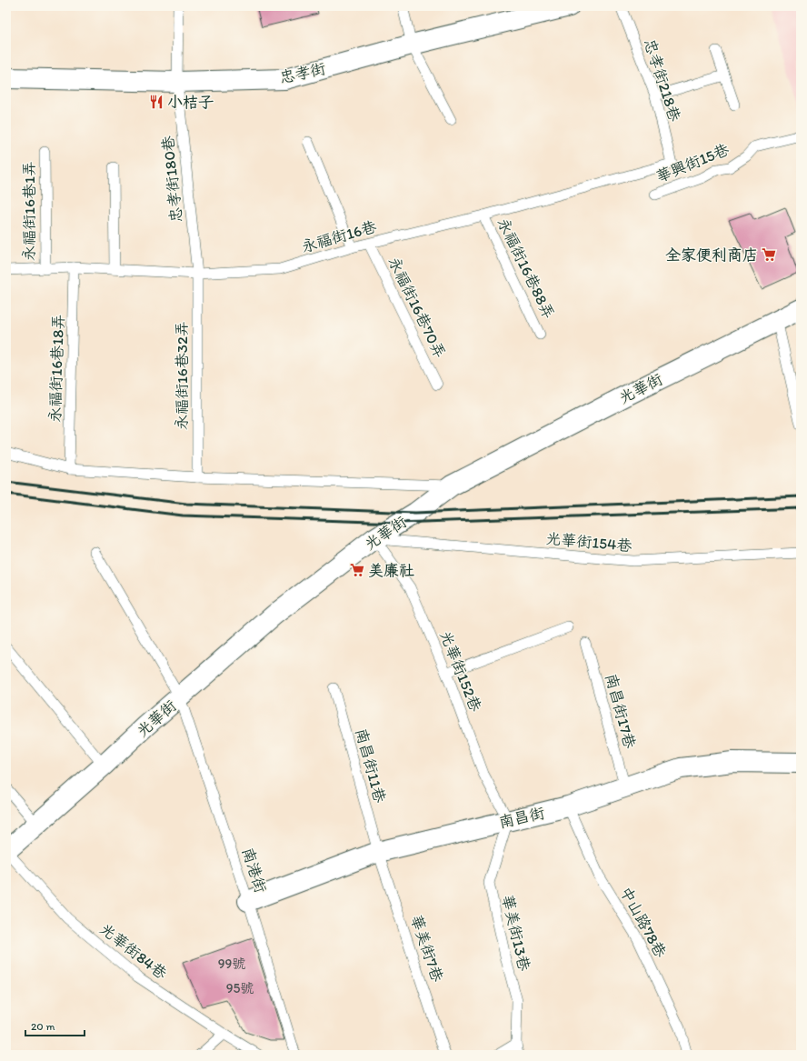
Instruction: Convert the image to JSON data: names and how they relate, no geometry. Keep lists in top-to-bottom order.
{
  "streets": {
    "street": ["忠孝街", "光華街", "南昌街"],
    "lane": [
      "忠孝街218巷",
      "華興街15巷",
      "忠孝街180巷",
      "永福街16巷1弄",
      "永福街16巷",
      "永福街16巷88弄",
      "永福街16巷70弄",
      "永福街16巷18弄",
      "永福街16巷32弄",
      "光華街154巷",
      "光華街152巷",
      "南昌街17巷",
      "南昌街11巷",
      "南港街",
      "中山路78巷",
      "華美街13巷",
      "華美街7巷",
      "光華街84巷"
    ]
  },
  "crossings": [
    ["忠孝街", "忠孝街180巷"],
    ["忠孝街218巷", "永福街16巷"],
    ["忠孝街180巷", "永福街16巷"],
    ["忠孝街180巷", "永福街16巷32弄"],
    ["永福街16巷1弄", "永福街16巷"],
    ["永福街16巷", "永福街16巷88弄"],
    ["永福街16巷", "永福街16巷70弄"],
    ["永福街16巷", "永福街16巷18弄"],
    ["永福街16巷", "永福街16巷32弄"],
    ["光華街", "光華街154巷"],
    ["光華街", "光華街152巷"],
    ["光華街", "南港街"],
    ["光華街", "光華街84巷"],
    ["光華街154巷", "光華街152巷"],
    ["光華街152巷", "南昌街"],
    ["光華街152巷", "華美街13巷"],
    ["南昌街17巷", "南昌街"],
    ["南昌街11巷", "南昌街"],
    ["南昌街11巷", "華美街7巷"],
    ["南昌街", "南港街"],
    ["南昌街", "中山路78巷"],
    ["南昌街", "華美街13巷"],
    ["南昌街", "華美街7巷"]
  ],
  "places": {
    "restaurant": ["小桔子"],
    "supermarket": ["全家便利商店", "美廉社"]
  },
  "house_numbers": ["99號", "95號"],
  "scale_bar": "20 m"
}
